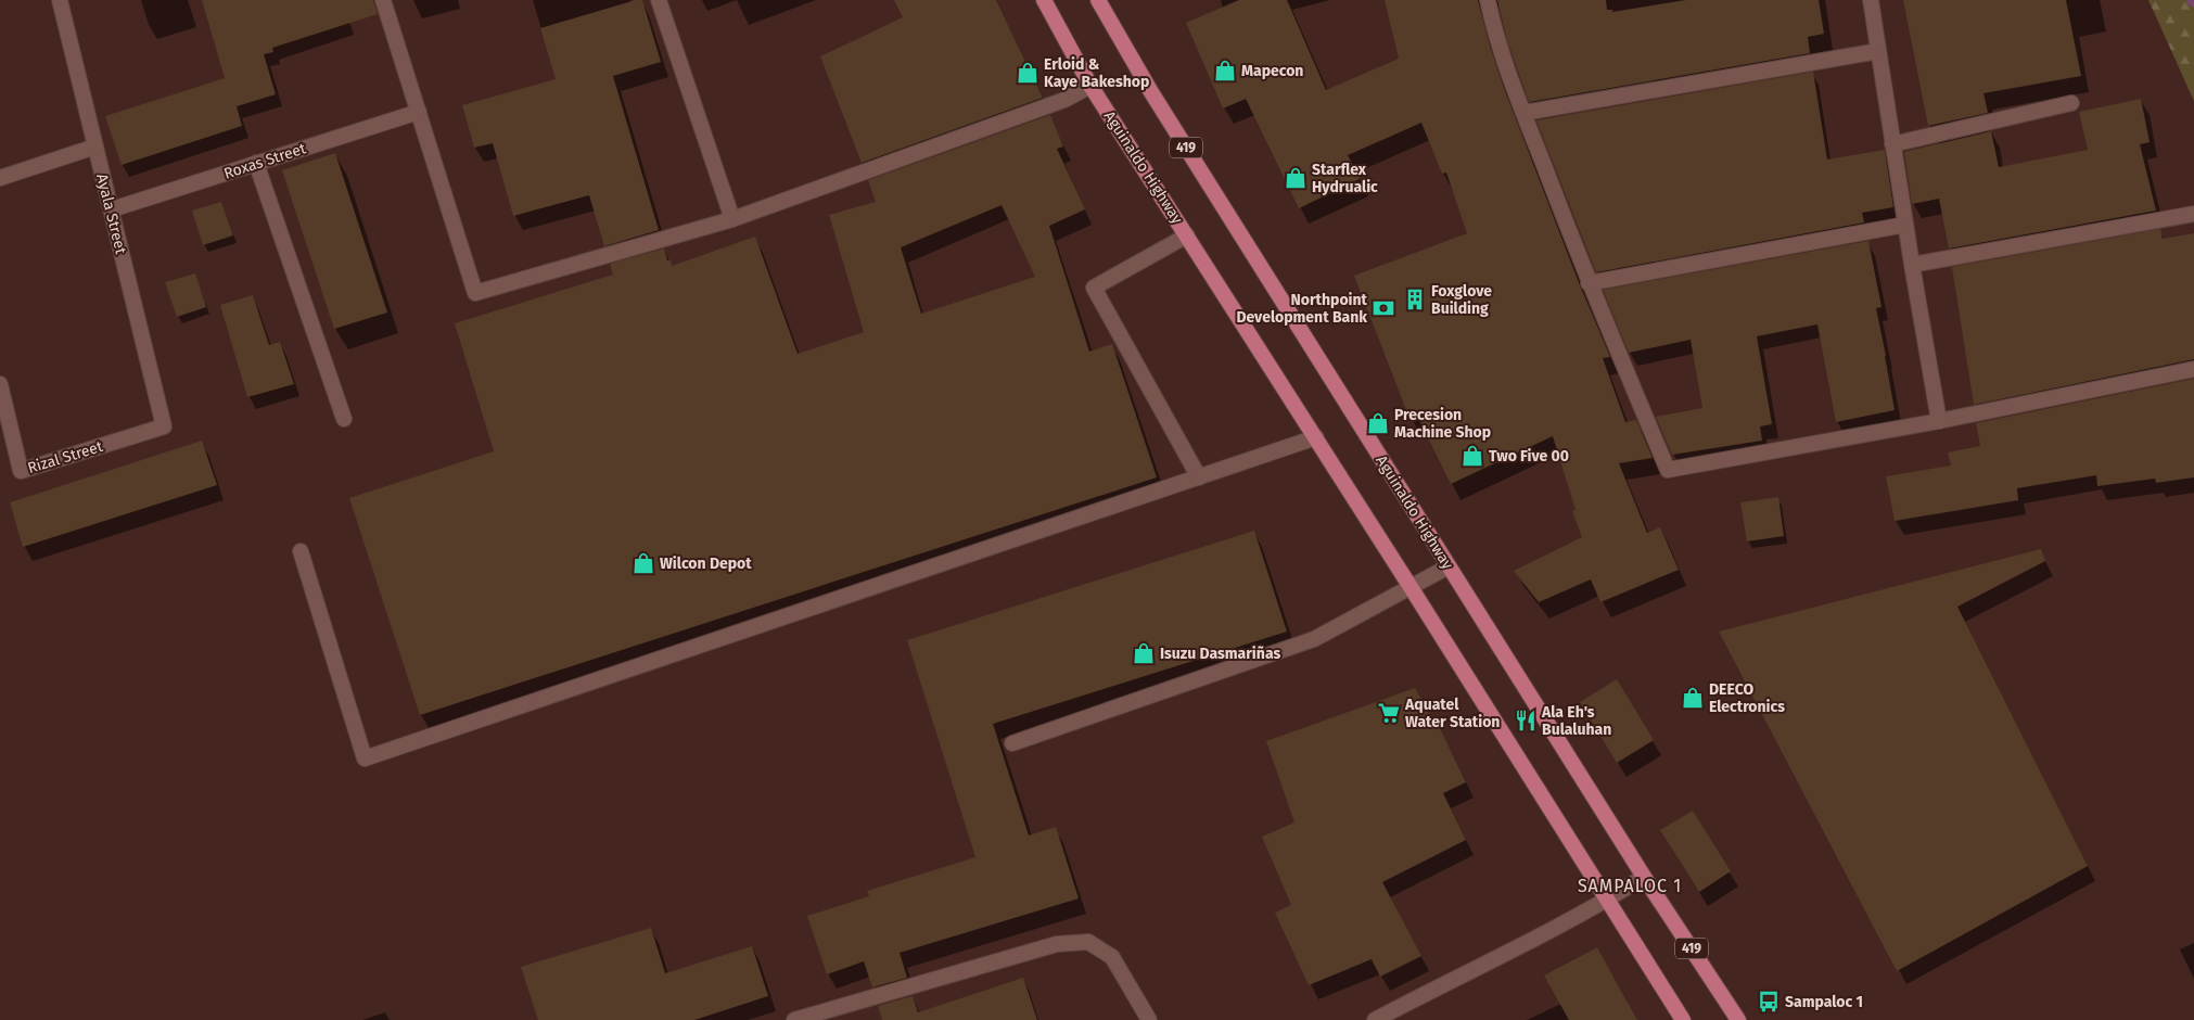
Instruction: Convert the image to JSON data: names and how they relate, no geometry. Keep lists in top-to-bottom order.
{
  "streets": {
    "main road": ["419", "Aguinaldo Highway"],
    "street": ["Roxas Street", "Ayala Street", "Rizal Street"]
  },
  "crossings": [
    ["Roxas Street", "Ayala Street"],
    ["Ayala Street", "Rizal Street"]
  ],
  "districts": ["SAMPALOC 1"],
  "places": {
    "shop": [
      "Mapecon",
      "Erloid & Kaye Bakeshop",
      "Starflex Hydrualic",
      "Precesion Machine Shop",
      "Two Five 00",
      "Wilcon Depot",
      "Isuzu Dasmariñas",
      "DEECO Electronics"
    ],
    "building": ["Foxglove Building"],
    "bank": ["Northpoint Development Bank"],
    "supermarket": ["Aquatel Water Station"],
    "restaurant": ["Ala Eh's Bulaluhan"],
    "bus stop": ["Sampaloc 1"]
  }
}
